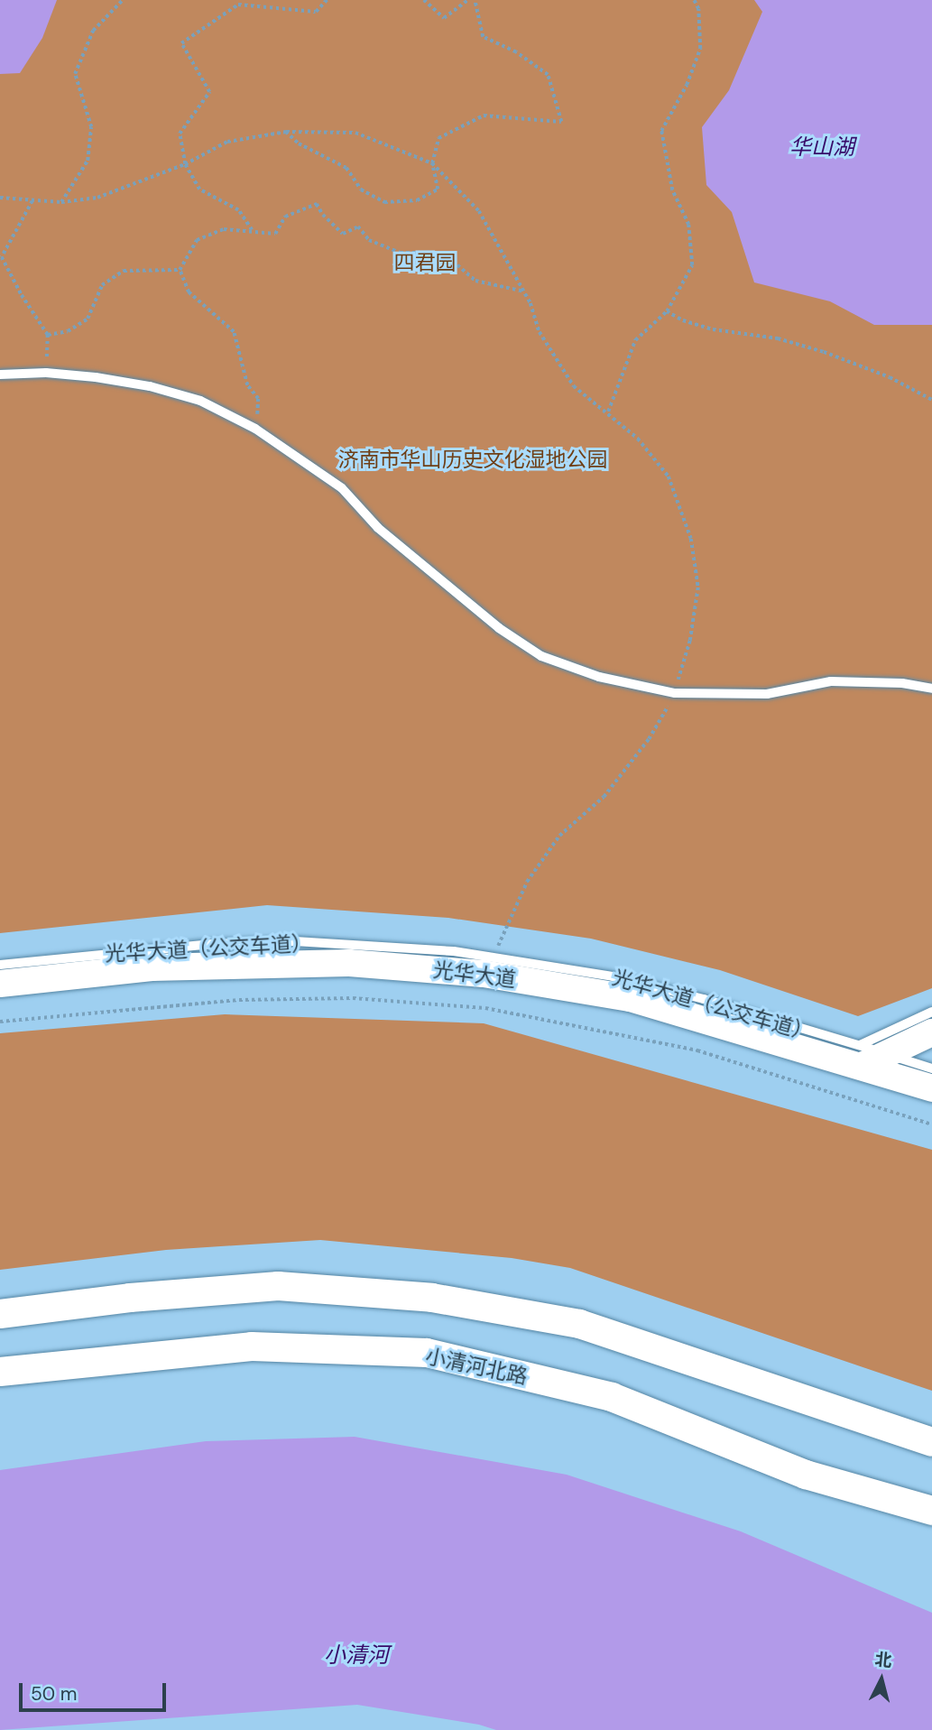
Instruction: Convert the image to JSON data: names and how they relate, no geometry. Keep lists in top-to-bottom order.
{
  "streets": {
    "main road": ["光华大道", "小清河北路"],
    "lane": ["光华大道（公交车道）"]
  },
  "crossings": [
    ["光华大道（公交车道）", "光华大道"]
  ],
  "water": ["华山湖", "小清河"],
  "parks": ["四君园", "济南市华山历史文化湿地公园"],
  "scale_bar": "50 m",
  "north": "top"
}
